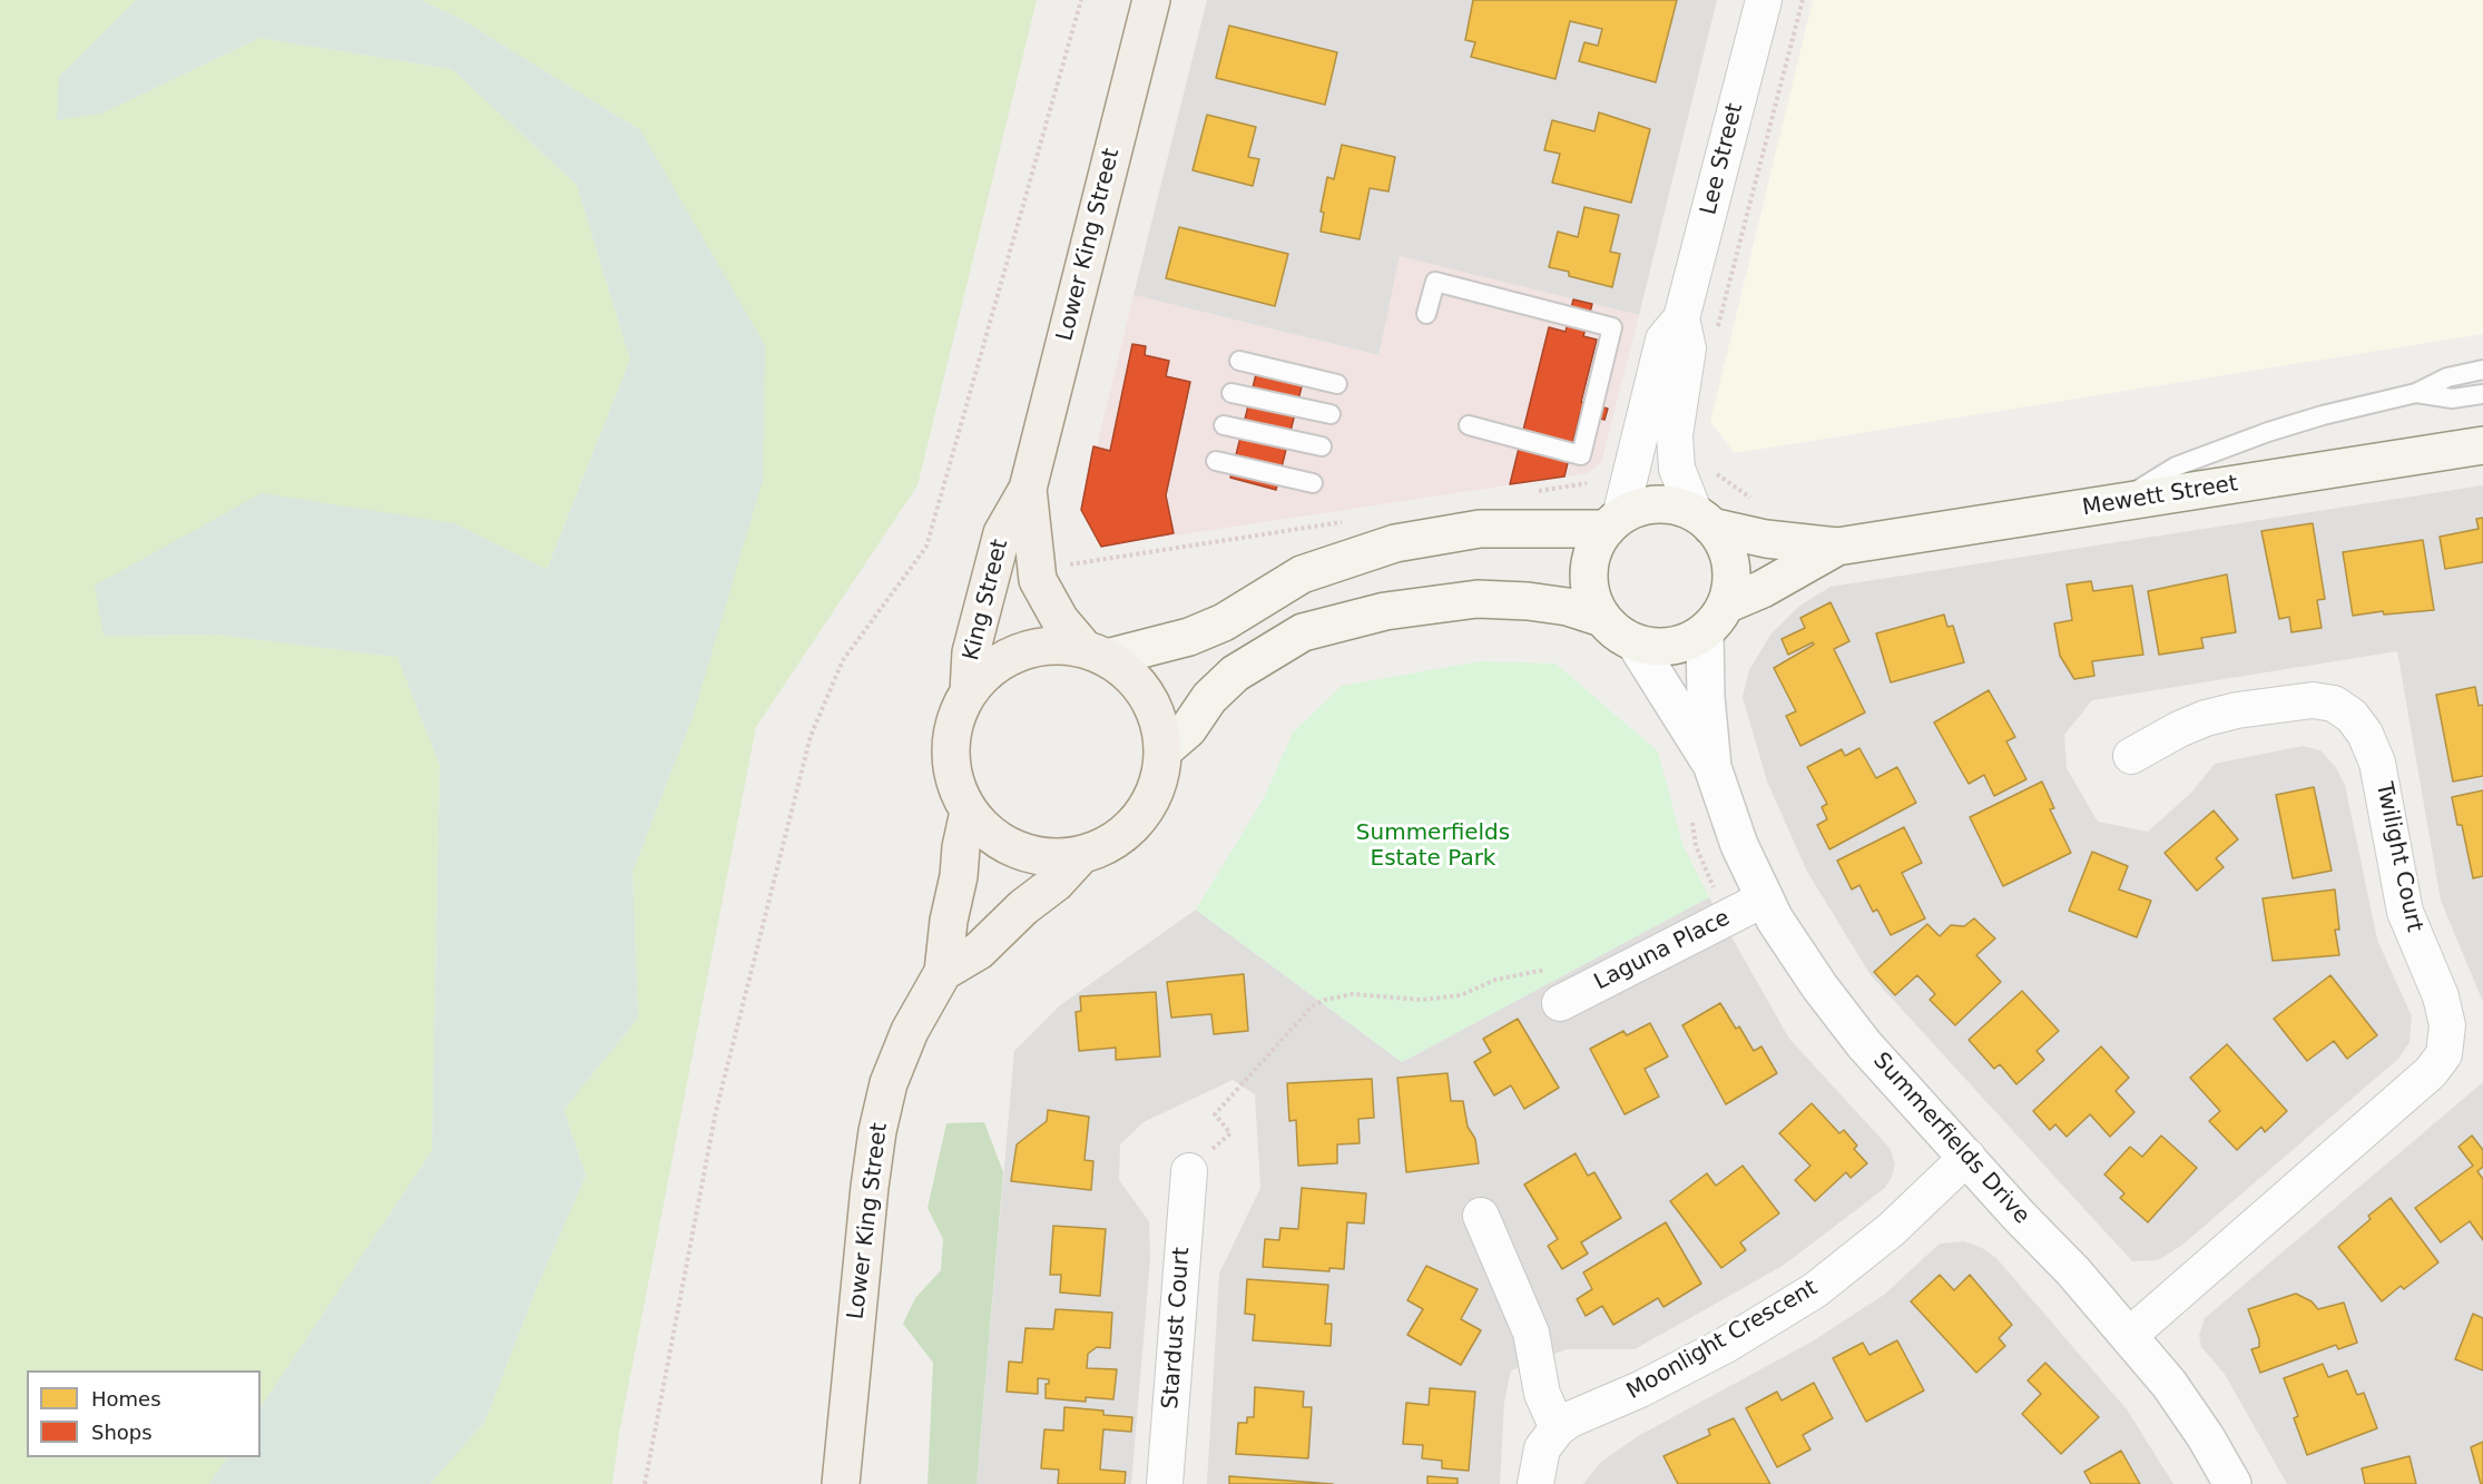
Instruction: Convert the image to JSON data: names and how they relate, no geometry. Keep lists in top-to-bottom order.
{
  "streets": {
    "main road": ["Lower King Street", "Mewett Street", "King Street"],
    "street": [
      "Lee Street",
      "Twilight Court",
      "Laguna Place",
      "Summerfields Drive",
      "Stardust Court",
      "Moonlight Crescent"
    ]
  },
  "crossings": [
    ["Lee Street", "Mewett Street"],
    ["Lee Street", "Summerfields Drive"],
    ["Lower King Street", "King Street"],
    ["Mewett Street", "Summerfields Drive"],
    ["Twilight Court", "Summerfields Drive"],
    ["Laguna Place", "Summerfields Drive"],
    ["Summerfields Drive", "Moonlight Crescent"]
  ],
  "parks": ["Summerfields Estate Park"],
  "legend": ["Homes", "Shops"]
}
